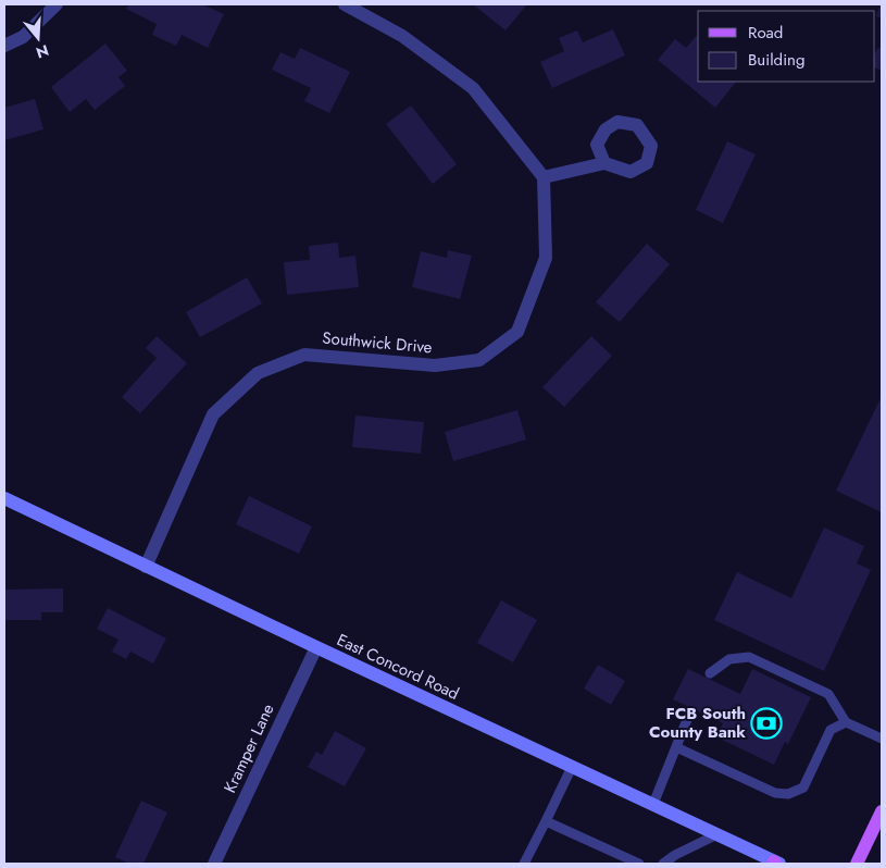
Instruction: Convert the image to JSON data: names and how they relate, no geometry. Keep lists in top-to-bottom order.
{
  "streets": {
    "street": ["Southwick Drive", "East Concord Road", "Kramper Lane"]
  },
  "crossings": [
    ["Southwick Drive", "East Concord Road"],
    ["East Concord Road", "Kramper Lane"]
  ],
  "places": {
    "bank": ["FCB South County Bank"]
  },
  "legend": ["Road", "Building"],
  "north": "bottom"
}
